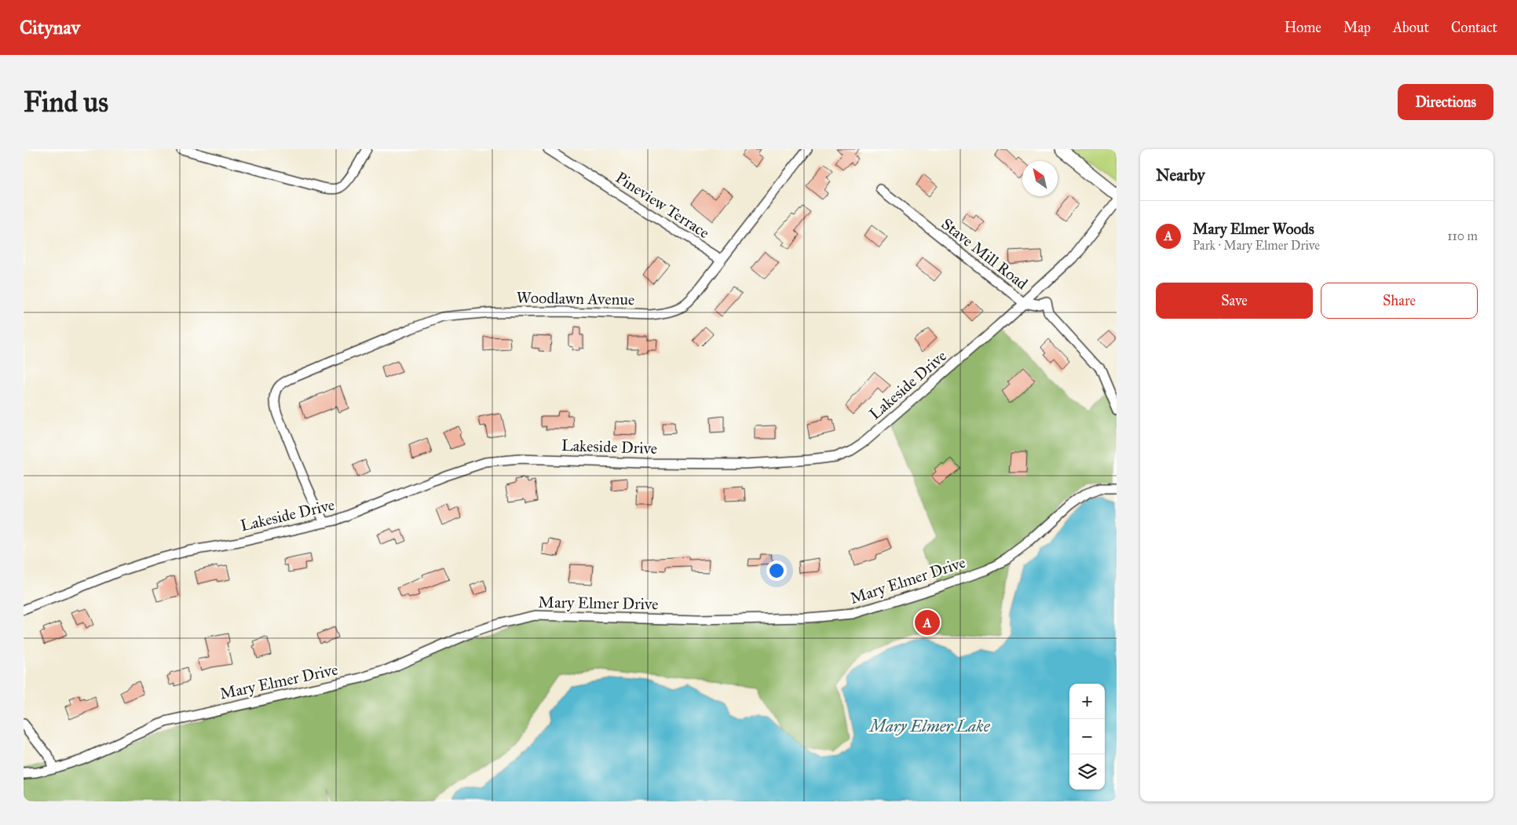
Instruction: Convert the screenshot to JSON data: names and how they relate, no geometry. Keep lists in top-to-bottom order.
{
  "streets": {
    "street": [
      "Pineview Terrace",
      "Stave Mill Road",
      "Woodlawn Avenue",
      "Lakeside Drive",
      "Mary Elmer Drive"
    ]
  },
  "crossings": [
    ["Pineview Terrace", "Woodlawn Avenue"],
    ["Stave Mill Road", "Lakeside Drive"],
    ["Woodlawn Avenue", "Lakeside Drive"]
  ],
  "water": ["Mary Elmer Lake"],
  "north": "top left",
  "page": {
    "header": "Citynav",
    "nav": [
      "Home",
      "Map",
      "About",
      "Contact"
    ],
    "buttons": [
      "Directions",
      ["Save", "Share"]
    ],
    "title": "Find us",
    "heading": "Nearby",
    "list": [
      {
        "mark": "A",
        "name": "Mary Elmer Woods",
        "note": "Park · Mary Elmer Drive",
        "value": "110 m"
      }
    ],
    "pins": "A",
    "map_buttons": ["+", "−"]
  }
}
